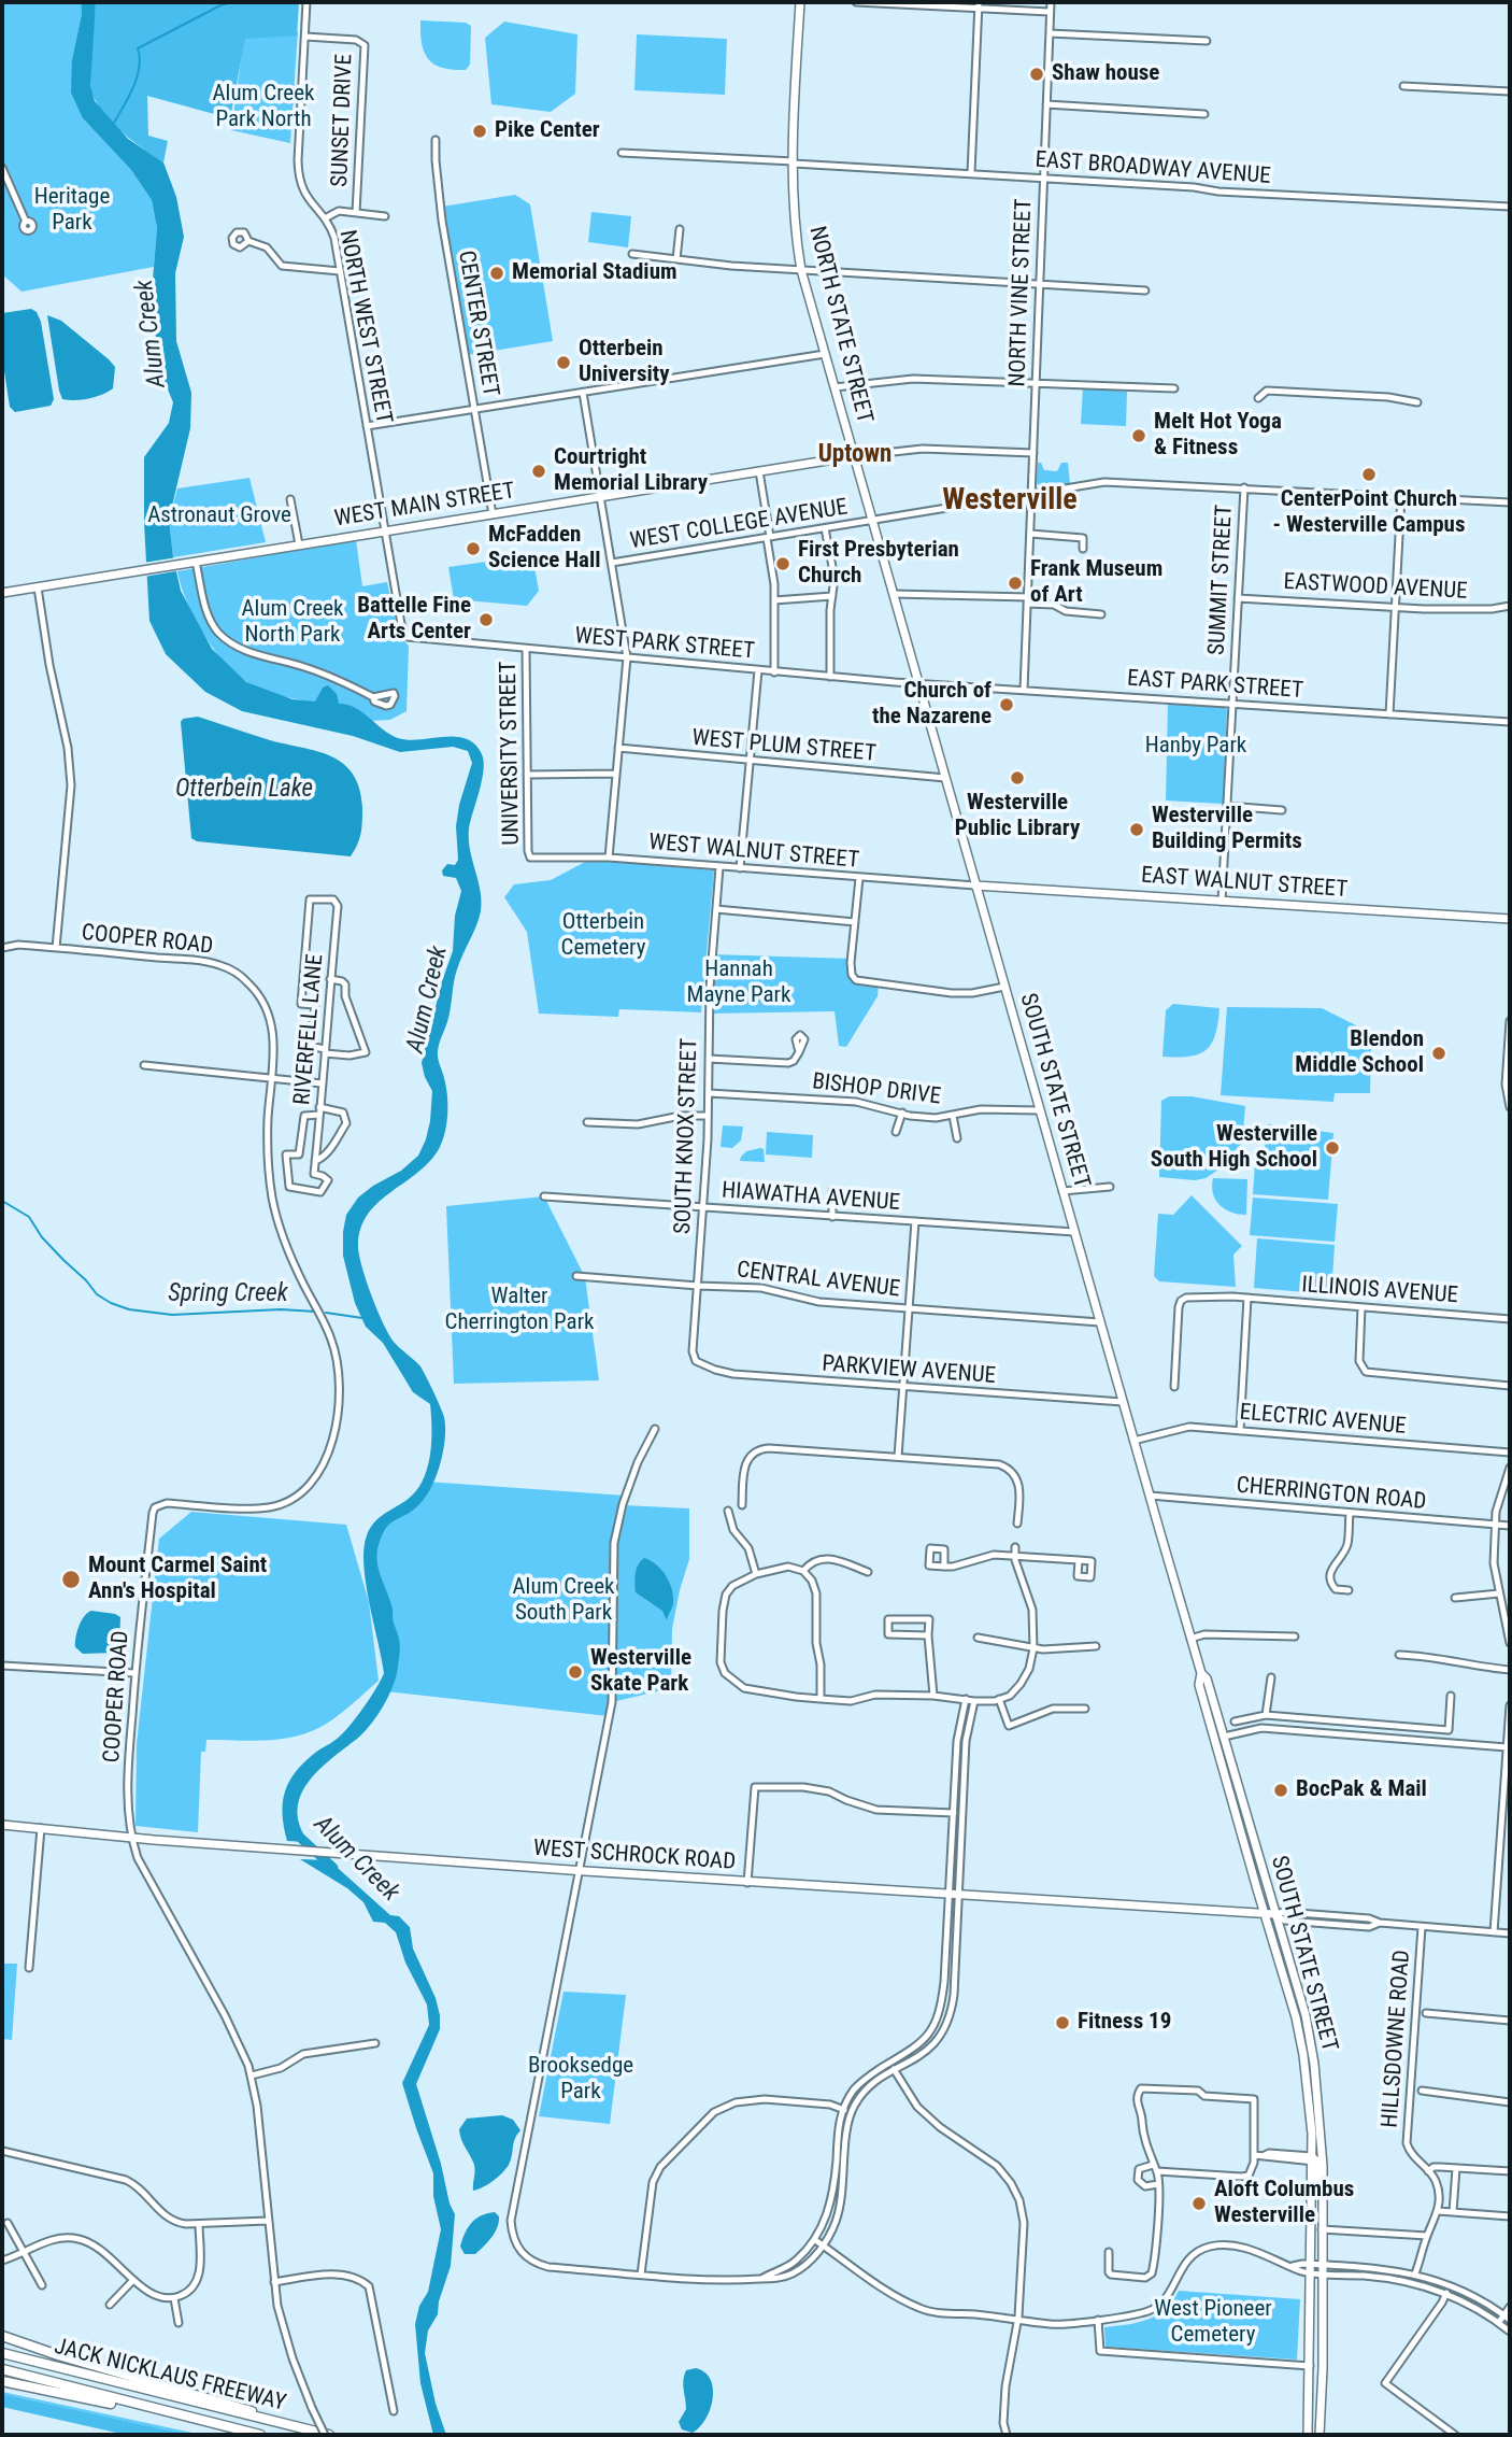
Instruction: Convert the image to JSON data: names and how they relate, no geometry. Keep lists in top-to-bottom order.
{
  "streets": {
    "highway": ["JACK NICKLAUS FREEWAY"],
    "main road": [
      "NORTH STATE STREET",
      "WEST MAIN STREET",
      "EAST WALNUT STREET",
      "SOUTH STATE STREET",
      "WEST SCHROCK ROAD"
    ],
    "street": [
      "SUNSET DRIVE",
      "EAST BROADWAY AVENUE",
      "NORTH VINE STREET",
      "CENTER STREET",
      "NORTH WEST STREET",
      "WEST COLLEGE AVENUE",
      "SUMMIT STREET",
      "EASTWOOD AVENUE",
      "WEST PARK STREET",
      "EAST PARK STREET",
      "WEST PLUM STREET",
      "UNIVERSITY STREET",
      "WEST WALNUT STREET",
      "COOPER ROAD",
      "RIVERFELL LANE",
      "BISHOP DRIVE",
      "SOUTH KNOX STREET",
      "HIAWATHA AVENUE",
      "CENTRAL AVENUE",
      "ILLINOIS AVENUE",
      "PARKVIEW AVENUE",
      "ELECTRIC AVENUE",
      "CHERRINGTON ROAD",
      "HILLSDOWNE ROAD"
    ]
  },
  "crossings": [
    ["SUNSET DRIVE", "NORTH WEST STREET"],
    ["EAST BROADWAY AVENUE", "NORTH VINE STREET"],
    ["EAST BROADWAY AVENUE", "NORTH STATE STREET"],
    ["NORTH VINE STREET", "WEST COLLEGE AVENUE"],
    ["NORTH VINE STREET", "EAST PARK STREET"],
    ["CENTER STREET", "WEST MAIN STREET"],
    ["NORTH STATE STREET", "WEST MAIN STREET"],
    ["NORTH STATE STREET", "WEST COLLEGE AVENUE"],
    ["NORTH STATE STREET", "SOUTH STATE STREET"],
    ["NORTH WEST STREET", "WEST MAIN STREET"],
    ["NORTH WEST STREET", "WEST PARK STREET"],
    ["WEST COLLEGE AVENUE", "SUMMIT STREET"],
    ["WEST COLLEGE AVENUE", "SOUTH STATE STREET"],
    ["SUMMIT STREET", "EASTWOOD AVENUE"],
    ["SUMMIT STREET", "EAST PARK STREET"],
    ["SUMMIT STREET", "EAST WALNUT STREET"],
    ["WEST PARK STREET", "EAST PARK STREET"],
    ["WEST PARK STREET", "UNIVERSITY STREET"],
    ["WEST PARK STREET", "SOUTH STATE STREET"],
    ["EAST PARK STREET", "SOUTH STATE STREET"],
    ["WEST PLUM STREET", "SOUTH STATE STREET"],
    ["UNIVERSITY STREET", "WEST WALNUT STREET"],
    ["WEST WALNUT STREET", "EAST WALNUT STREET"],
    ["WEST WALNUT STREET", "SOUTH STATE STREET"],
    ["WEST WALNUT STREET", "SOUTH KNOX STREET"],
    ["EAST WALNUT STREET", "SOUTH STATE STREET"],
    ["COOPER ROAD", "WEST SCHROCK ROAD"],
    ["COOPER ROAD", "JACK NICKLAUS FREEWAY"],
    ["BISHOP DRIVE", "SOUTH STATE STREET"],
    ["BISHOP DRIVE", "SOUTH KNOX STREET"],
    ["SOUTH STATE STREET", "HIAWATHA AVENUE"],
    ["SOUTH STATE STREET", "CENTRAL AVENUE"],
    ["SOUTH STATE STREET", "PARKVIEW AVENUE"],
    ["SOUTH STATE STREET", "ELECTRIC AVENUE"],
    ["SOUTH STATE STREET", "CHERRINGTON ROAD"],
    ["SOUTH STATE STREET", "WEST SCHROCK ROAD"],
    ["SOUTH KNOX STREET", "HIAWATHA AVENUE"],
    ["SOUTH KNOX STREET", "CENTRAL AVENUE"],
    ["SOUTH KNOX STREET", "PARKVIEW AVENUE"]
  ],
  "districts": ["Uptown", "Westerville"],
  "water": ["Alum Creek", "Otterbein Lake", "Spring Creek"],
  "parks": [
    "Alum Creek Park North",
    "Heritage Park",
    "Astronaut Grove",
    "Alum Creek North Park",
    "Hanby Park",
    "Otterbein Cemetery",
    "Hannah Mayne Park",
    "Walter Cherrington Park",
    "Alum Creek South Park",
    "Brooksedge Park",
    "West Pioneer Cemetery"
  ],
  "places": [
    "Shaw house",
    "Pike Center",
    "Memorial Stadium",
    "Otterbein University",
    "Melt Hot Yoga & Fitness",
    "Courtright Memorial Library",
    "CenterPoint Church - Westerville Campus",
    "McFadden Science Hall",
    "First Presbyterian Church",
    "Frank Museum of Art",
    "Battelle Fine Arts Center",
    "Church of the Nazarene",
    "Westerville Public Library",
    "Westerville Building Permits",
    "Blendon Middle School",
    "Westerville South High School",
    "Mount Carmel Saint Ann's Hospital",
    "Westerville Skate Park",
    "BocPak & Mail",
    "Fitness 19",
    "Aloft Columbus Westerville"
  ]
}
